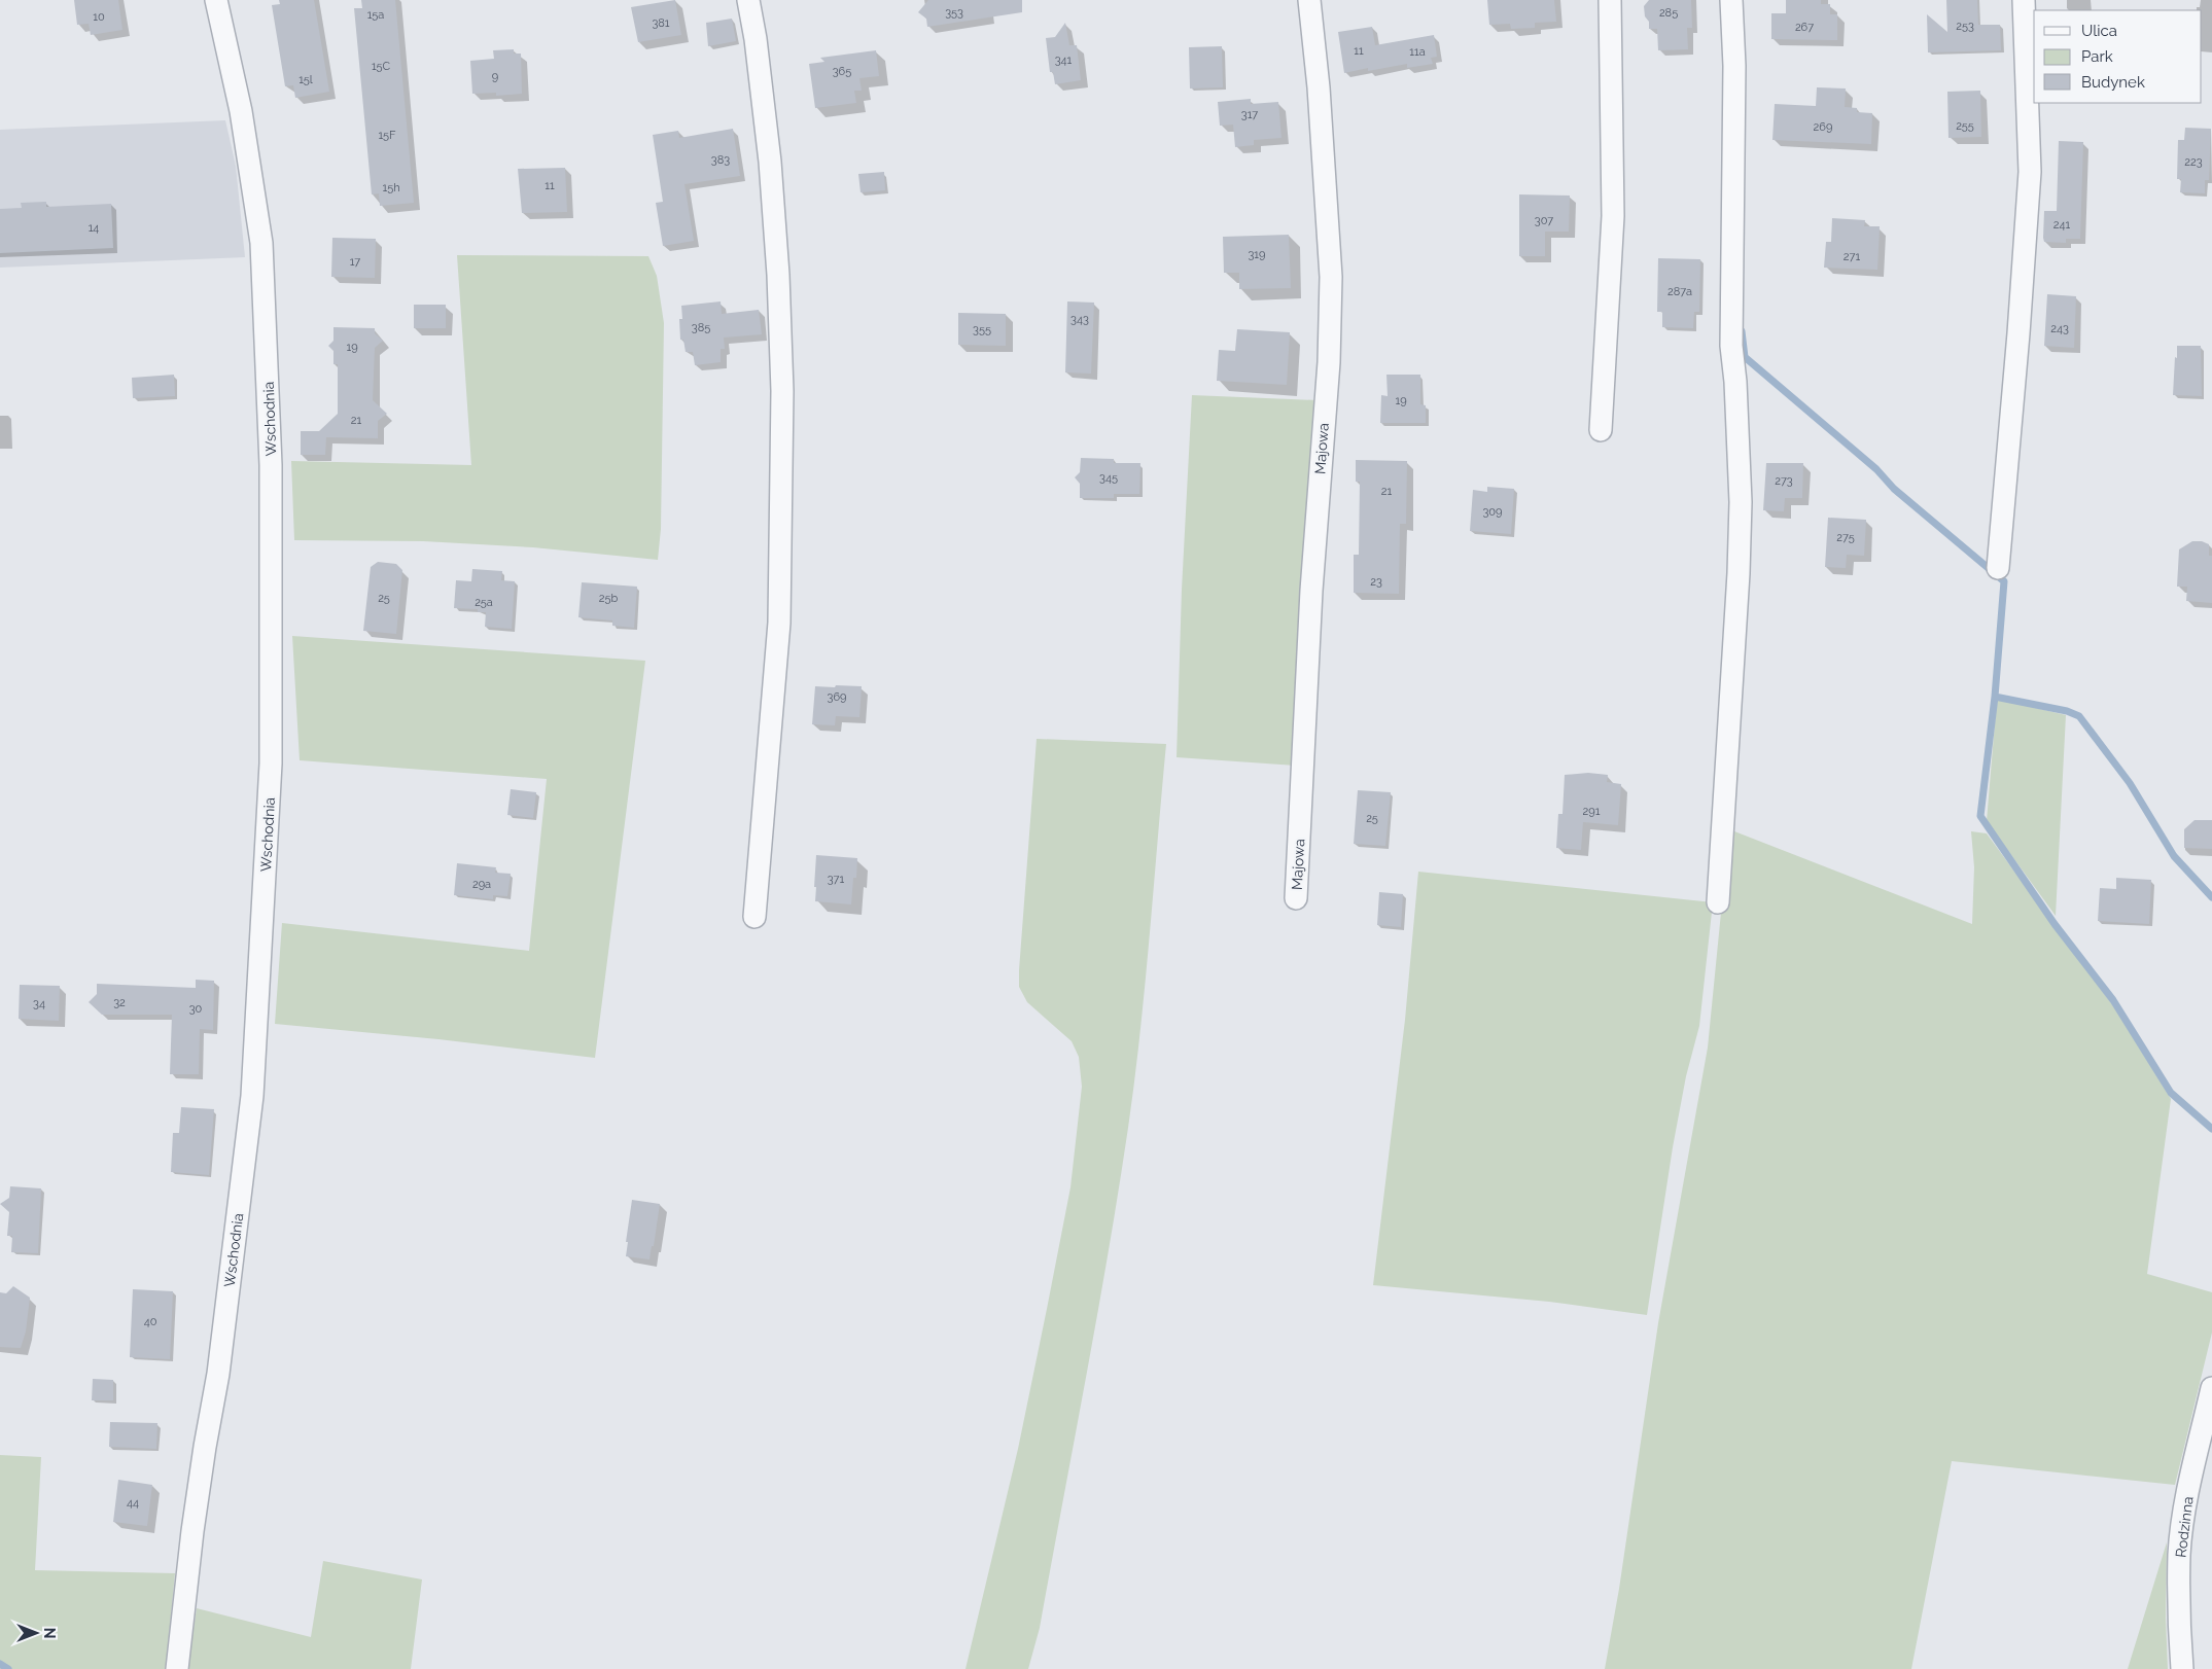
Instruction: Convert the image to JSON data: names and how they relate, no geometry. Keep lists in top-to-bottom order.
{
  "streets": {
    "street": ["Wschodnia", "Majowa", "Rodzinna"]
  },
  "house_numbers": [
    "353",
    "285",
    "15a",
    "10",
    "381",
    "253",
    "267",
    "11",
    "11a",
    "341",
    "15C",
    "365",
    "9",
    "15l",
    "317",
    "255",
    "269",
    "15F",
    "383",
    "223",
    "11",
    "15h",
    "307",
    "241",
    "14",
    "319",
    "271",
    "17",
    "287a",
    "343",
    "385",
    "243",
    "355",
    "19",
    "19",
    "21",
    "345",
    "273",
    "21",
    "309",
    "275",
    "23",
    "25",
    "25b",
    "25a",
    "369",
    "291",
    "25",
    "371",
    "29a",
    "32",
    "34",
    "30",
    "40",
    "44"
  ],
  "legend": ["Ulica", "Park", "Budynek"],
  "north": "right"
}
